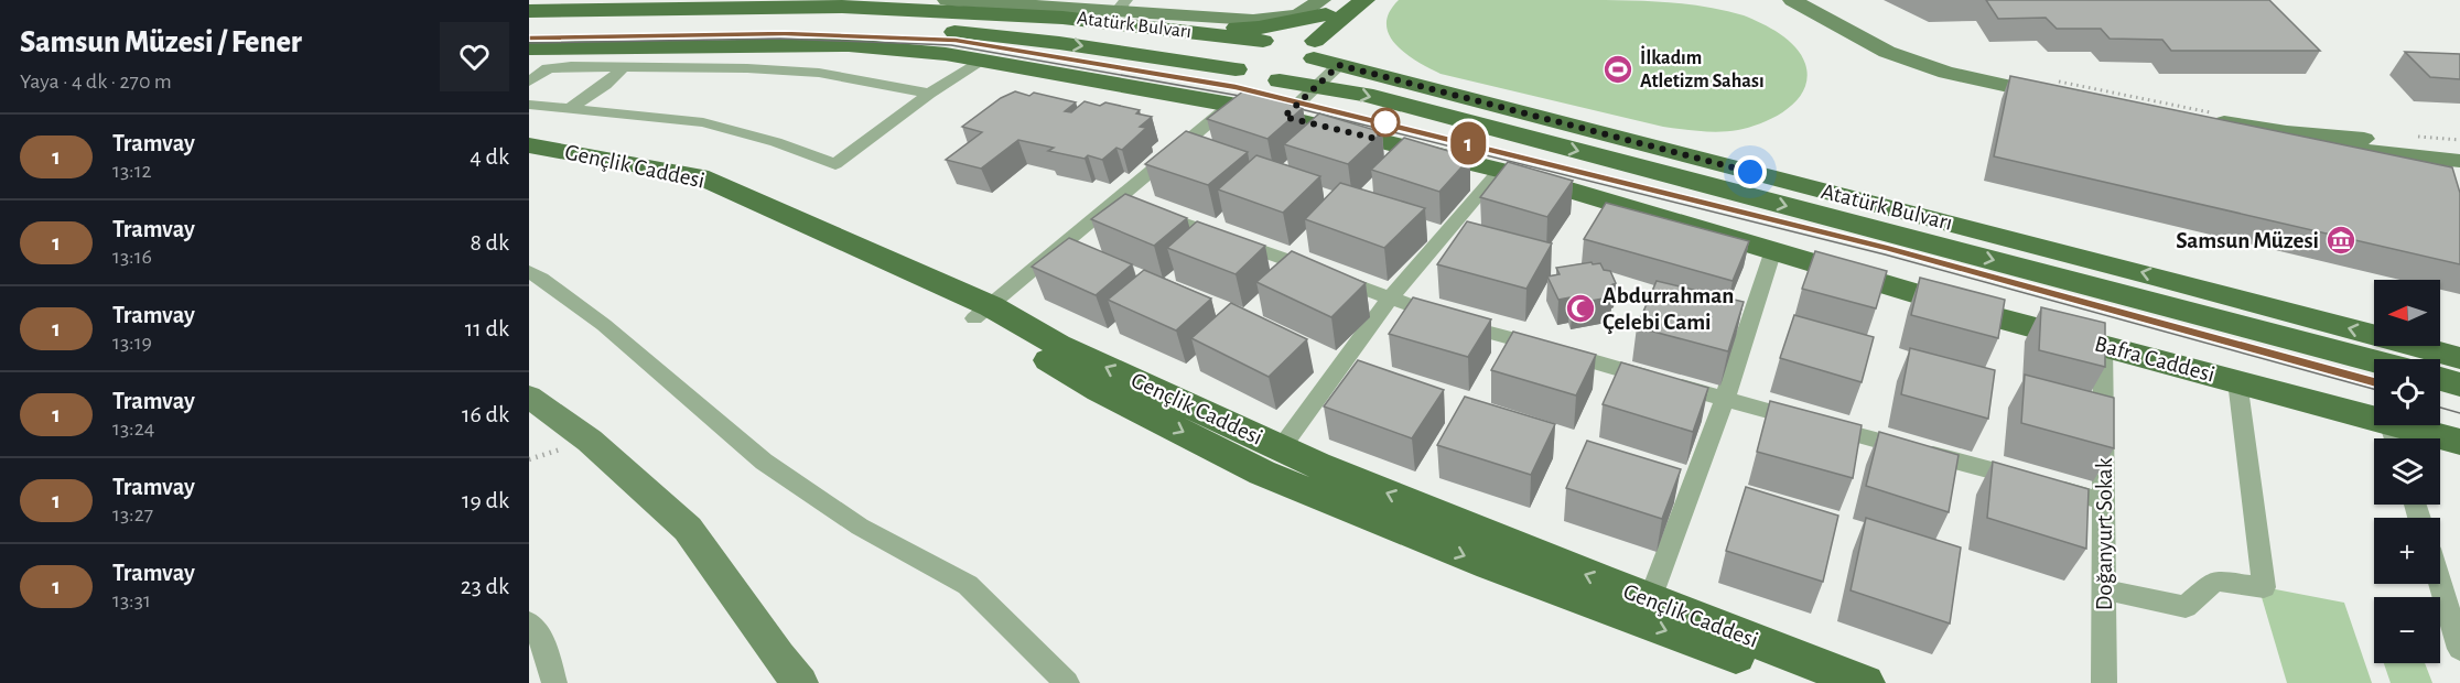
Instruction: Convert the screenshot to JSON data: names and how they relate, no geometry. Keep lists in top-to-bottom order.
{
  "streets": {
    "main road": ["Atatürk Bulvarı", "Gençlik Caddesi", "Bafra Caddesi"],
    "street": ["Doğanyurt Sokak"]
  },
  "crossings": [
    ["Bafra Caddesi", "Doğanyurt Sokak"]
  ],
  "places": {
    "sports": ["İlkadım Atletizm Sahası"],
    "museum": ["Samsun Müzesi"],
    "mosque": ["Abdurrahman Çelebi Cami"]
  },
  "lines": ["tram line 1"],
  "north": "left",
  "page": {
    "heading": ["Samsun Müzesi / Fener", "Yaya · 4 dk · 270 m"],
    "on_map": "1",
    "list": [
      {
        "mark": "1",
        "name": "Tramvay",
        "note": "13:12",
        "value": "4 dk"
      },
      {
        "mark": "1",
        "name": "Tramvay",
        "note": "13:16",
        "value": "8 dk"
      },
      {
        "mark": "1",
        "name": "Tramvay",
        "note": "13:19",
        "value": "11 dk"
      },
      {
        "mark": "1",
        "name": "Tramvay",
        "note": "13:24",
        "value": "16 dk"
      },
      {
        "mark": "1",
        "name": "Tramvay",
        "note": "13:27",
        "value": "19 dk"
      },
      {
        "mark": "1",
        "name": "Tramvay",
        "note": "13:31",
        "value": "23 dk"
      }
    ],
    "map_buttons": ["+", "−"]
  }
}
